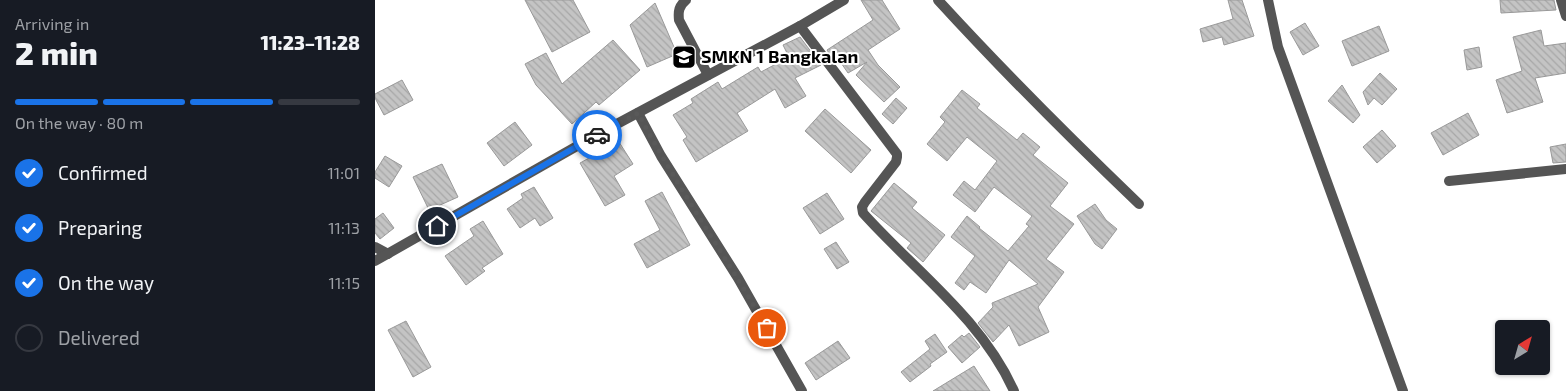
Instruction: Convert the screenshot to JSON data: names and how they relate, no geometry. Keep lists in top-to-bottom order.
{
  "places": {
    "school or university": ["SMKN 1 Bangkalan"]
  },
  "north": "top right",
  "page": {
    "heading": ["2 min", "Arriving in", "11:23–11:28"],
    "bar": "On the way · 80 m",
    "list": [
      ["Confirmed", "11:01"],
      ["Preparing", "11:13"],
      ["On the way", "11:15"],
      "Delivered"
    ]
  }
}
